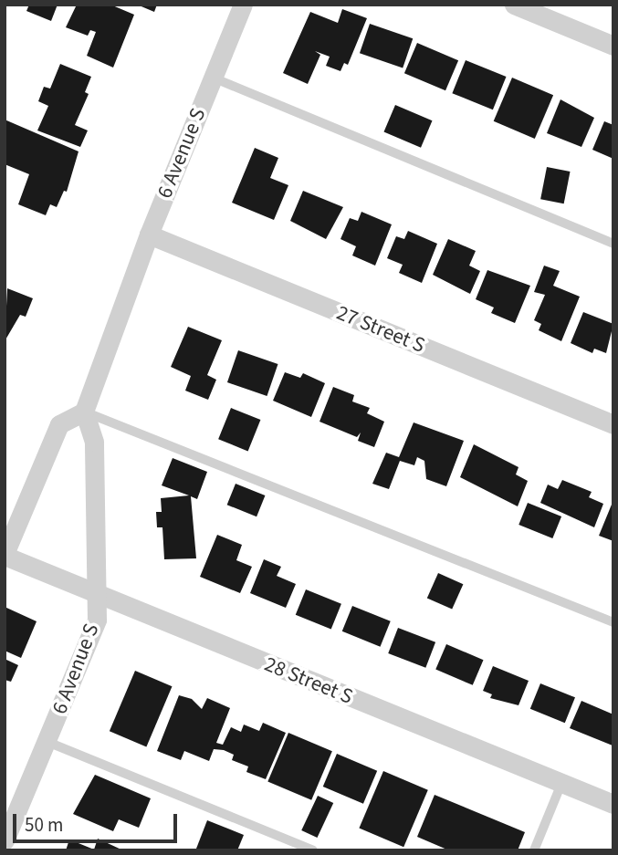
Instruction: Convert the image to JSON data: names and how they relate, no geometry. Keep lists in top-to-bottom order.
{
  "streets": {
    "street": ["6 Avenue S", "27 Street S", "28 Street S"]
  },
  "crossings": [
    ["6 Avenue S", "27 Street S"],
    ["6 Avenue S", "28 Street S"]
  ],
  "scale_bar": "50 m"
}
